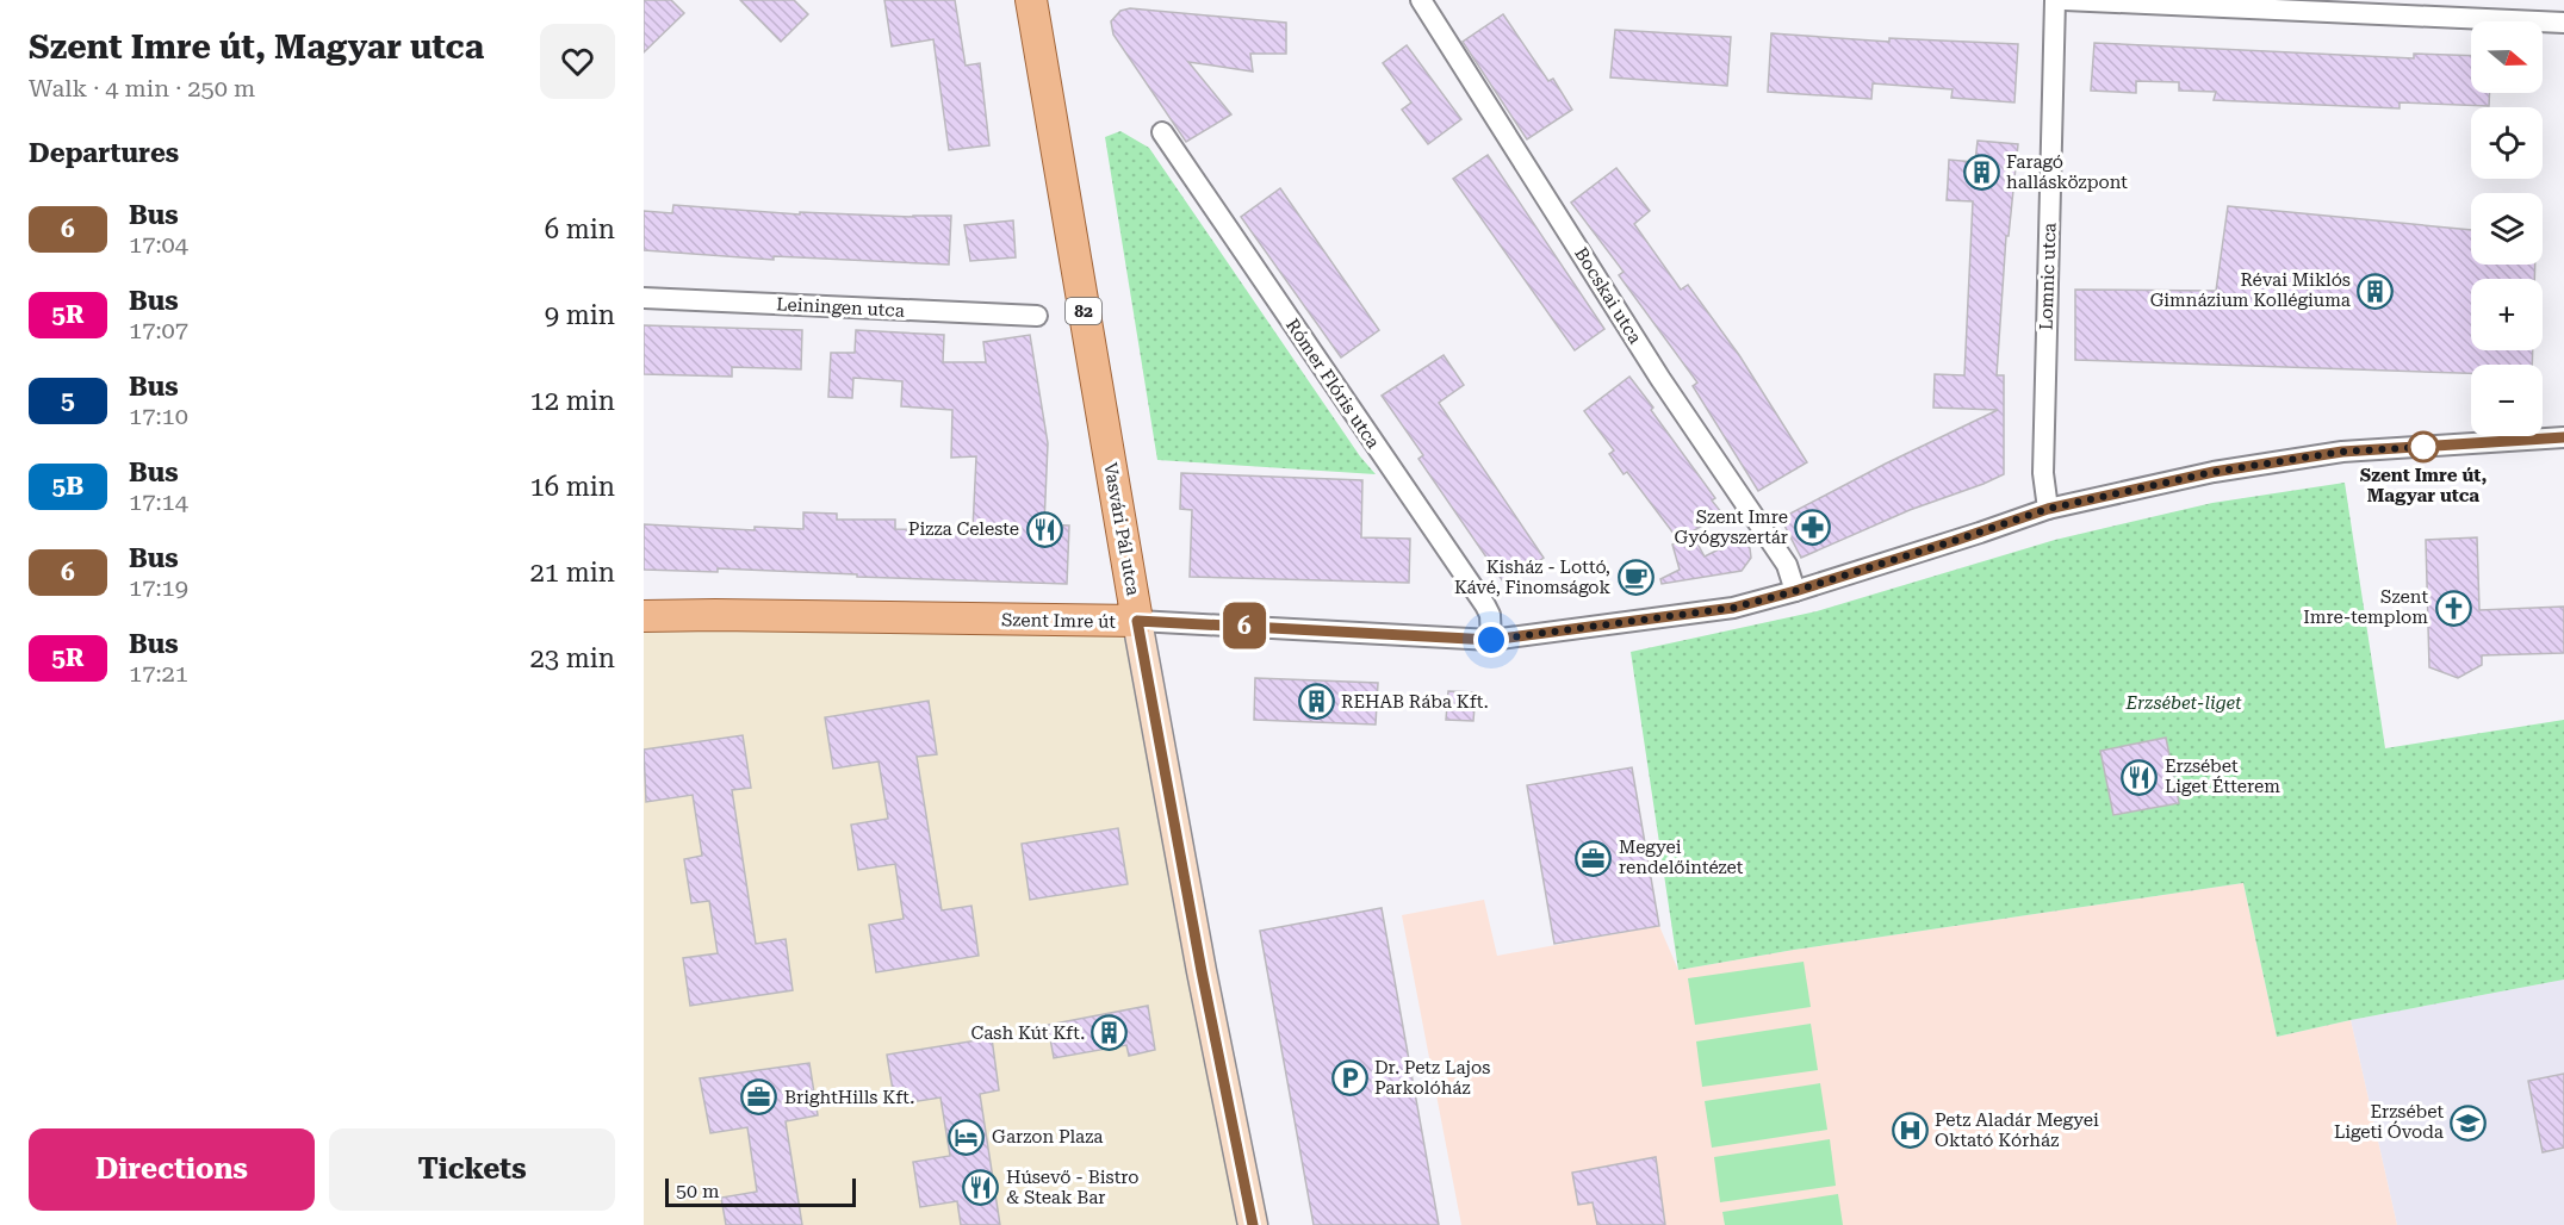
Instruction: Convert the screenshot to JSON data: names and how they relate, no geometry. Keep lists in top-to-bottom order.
{
  "streets": {
    "main road": ["82", "Vasvári Pál utca", "Szent Imre út"],
    "street": [
      "Lomnic utca",
      "Bocskai utca",
      "Leiningen utca",
      "Rómer Flóris utca"
    ]
  },
  "crossings": [
    ["Lomnic utca", "Szent Imre út"],
    ["Bocskai utca", "Szent Imre út"],
    ["Rómer Flóris utca", "Szent Imre út"],
    ["Vasvári Pál utca", "Szent Imre út"]
  ],
  "parks": ["Erzsébet-liget"],
  "places": {
    "building": [
      "Faragó hallásközpont",
      "Révai Miklós Gimnázium Kollégiuma",
      "REHAB Rába Kft.",
      "Cash Kút Kft."
    ],
    "other": ["Szent Imre út, Magyar utca"],
    "pharmacy": ["Szent Imre Gyógyszertár"],
    "restaurant": ["Pizza Celeste", "Erzsébet Liget Étterem", "Húsevő - Bistro & Steak Bar"],
    "cafe": ["Kisház - Lottó, Kávé, Finomságok"],
    "church": ["Szent Imre-templom"],
    "office": ["Megyei rendelőintézet", "BrightHills Kft."],
    "parking": ["Dr. Petz Lajos Parkolóház"],
    "school or university": ["Erzsébet Ligeti Óvoda"],
    "hospital": ["Petz Aladár Megyei Oktató Kórház"],
    "hotel": ["Garzon Plaza"]
  },
  "lines": ["bus line 6"],
  "scale_bar": "50 m",
  "north": "right",
  "page": {
    "heading": [
      ["Szent Imre út, Magyar utca", "Walk · 4 min · 250 m"],
      "Departures"
    ],
    "on_map": "6",
    "map_buttons": ["+", "−"],
    "list": [
      {
        "mark": "6",
        "name": "Bus",
        "note": "17:04",
        "value": "6 min"
      },
      {
        "mark": "5R",
        "name": "Bus",
        "note": "17:07",
        "value": "9 min"
      },
      {
        "mark": "5",
        "name": "Bus",
        "note": "17:10",
        "value": "12 min"
      },
      {
        "mark": "5B",
        "name": "Bus",
        "note": "17:14",
        "value": "16 min"
      },
      {
        "mark": "6",
        "name": "Bus",
        "note": "17:19",
        "value": "21 min"
      },
      {
        "mark": "5R",
        "name": "Bus",
        "note": "17:21",
        "value": "23 min"
      }
    ],
    "buttons": ["Directions", "Tickets"],
    "scale": "50 m"
  }
}
